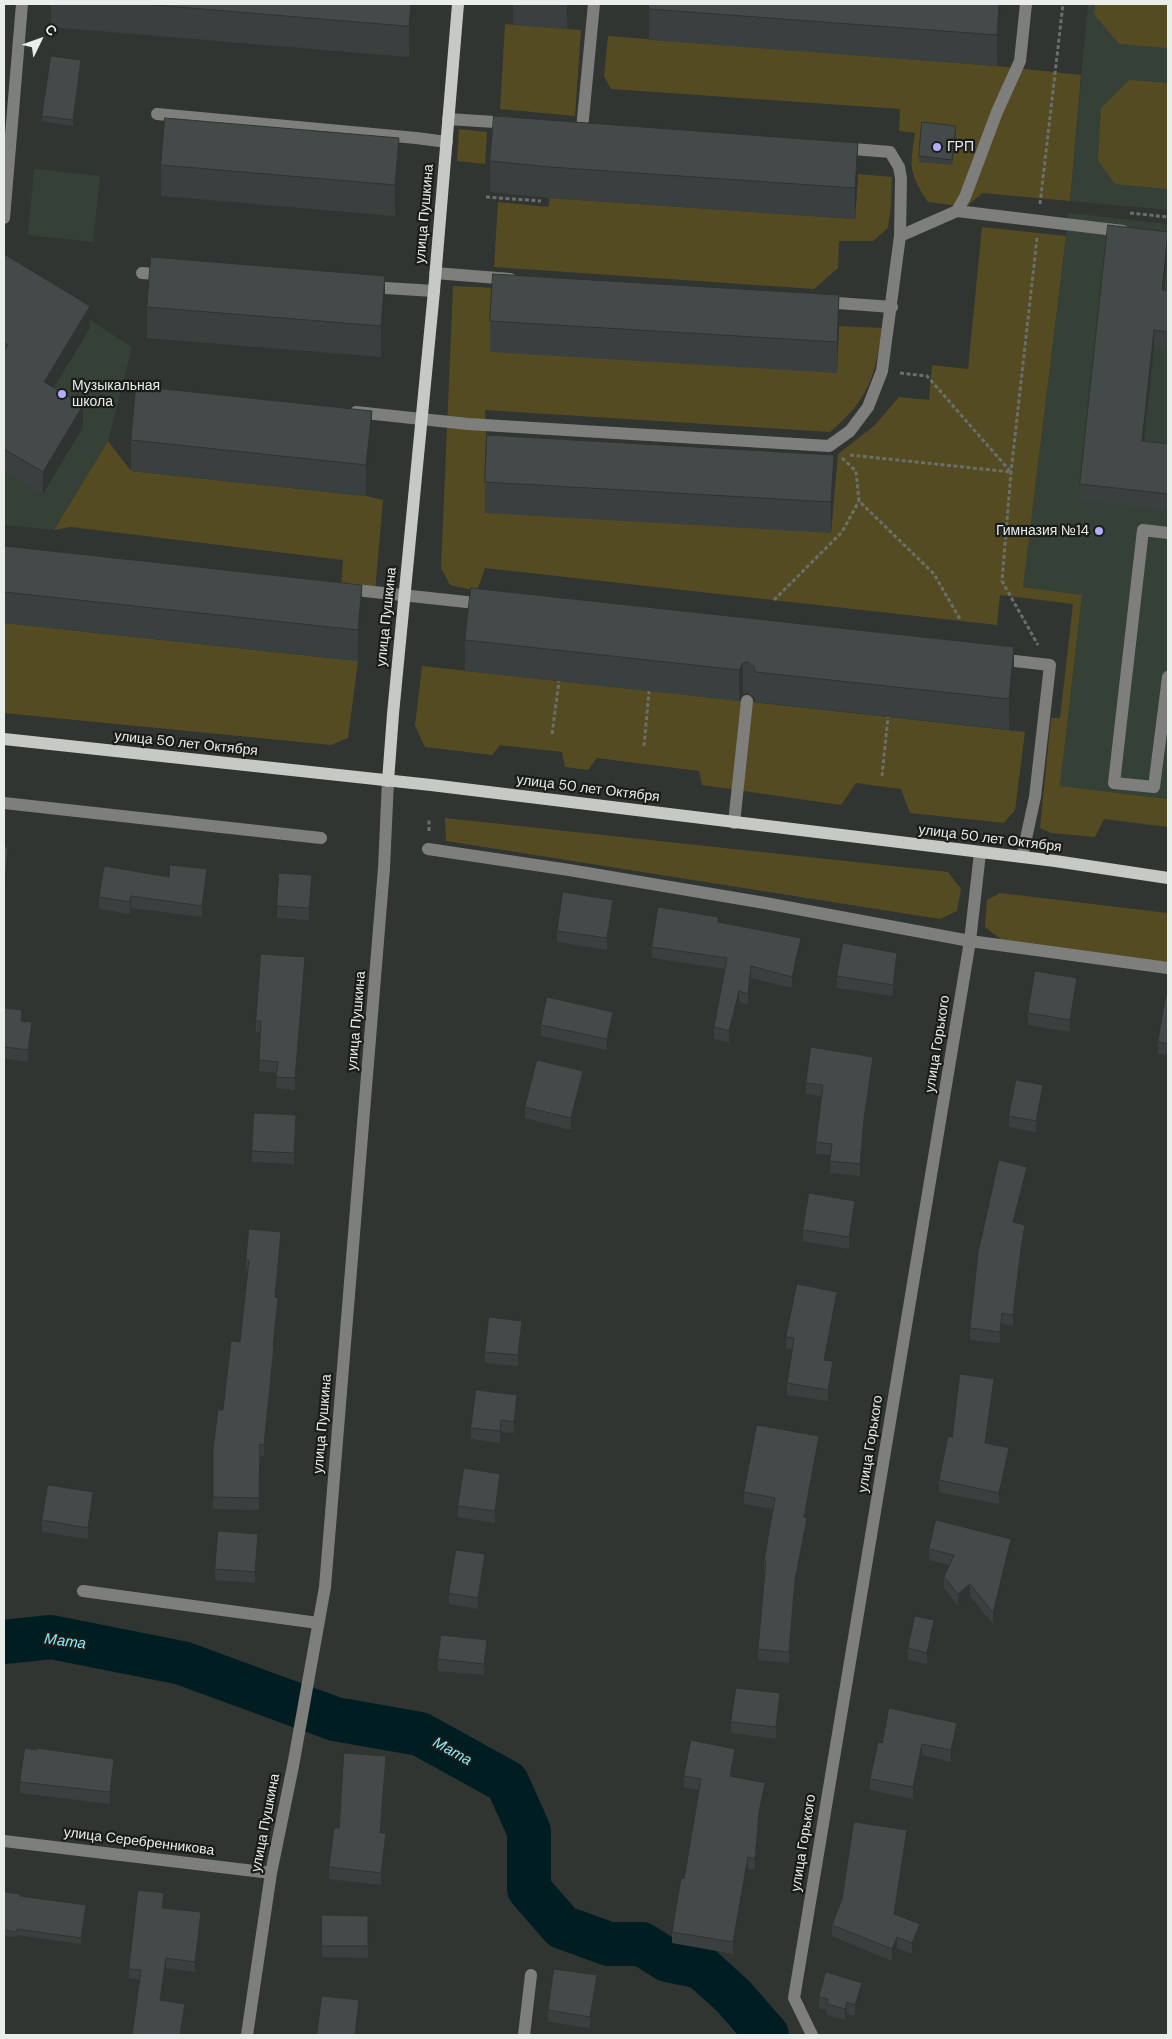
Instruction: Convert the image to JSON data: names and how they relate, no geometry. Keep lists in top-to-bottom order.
{
  "streets": {
    "main road": ["улица Пушкина", "улица 50 лет Октября"],
    "street": ["улица Горького", "улица Серебренникова"]
  },
  "crossings": [
    ["улица Пушкина", "улица 50 лет Октября"],
    ["улица Пушкина", "улица Серебренникова"],
    ["улица 50 лет Октября", "улица Горького"]
  ],
  "water": ["Мата"],
  "places": ["ГРП", "Музыкальная школа", "Гимназия №14"],
  "north": "top right"
}
